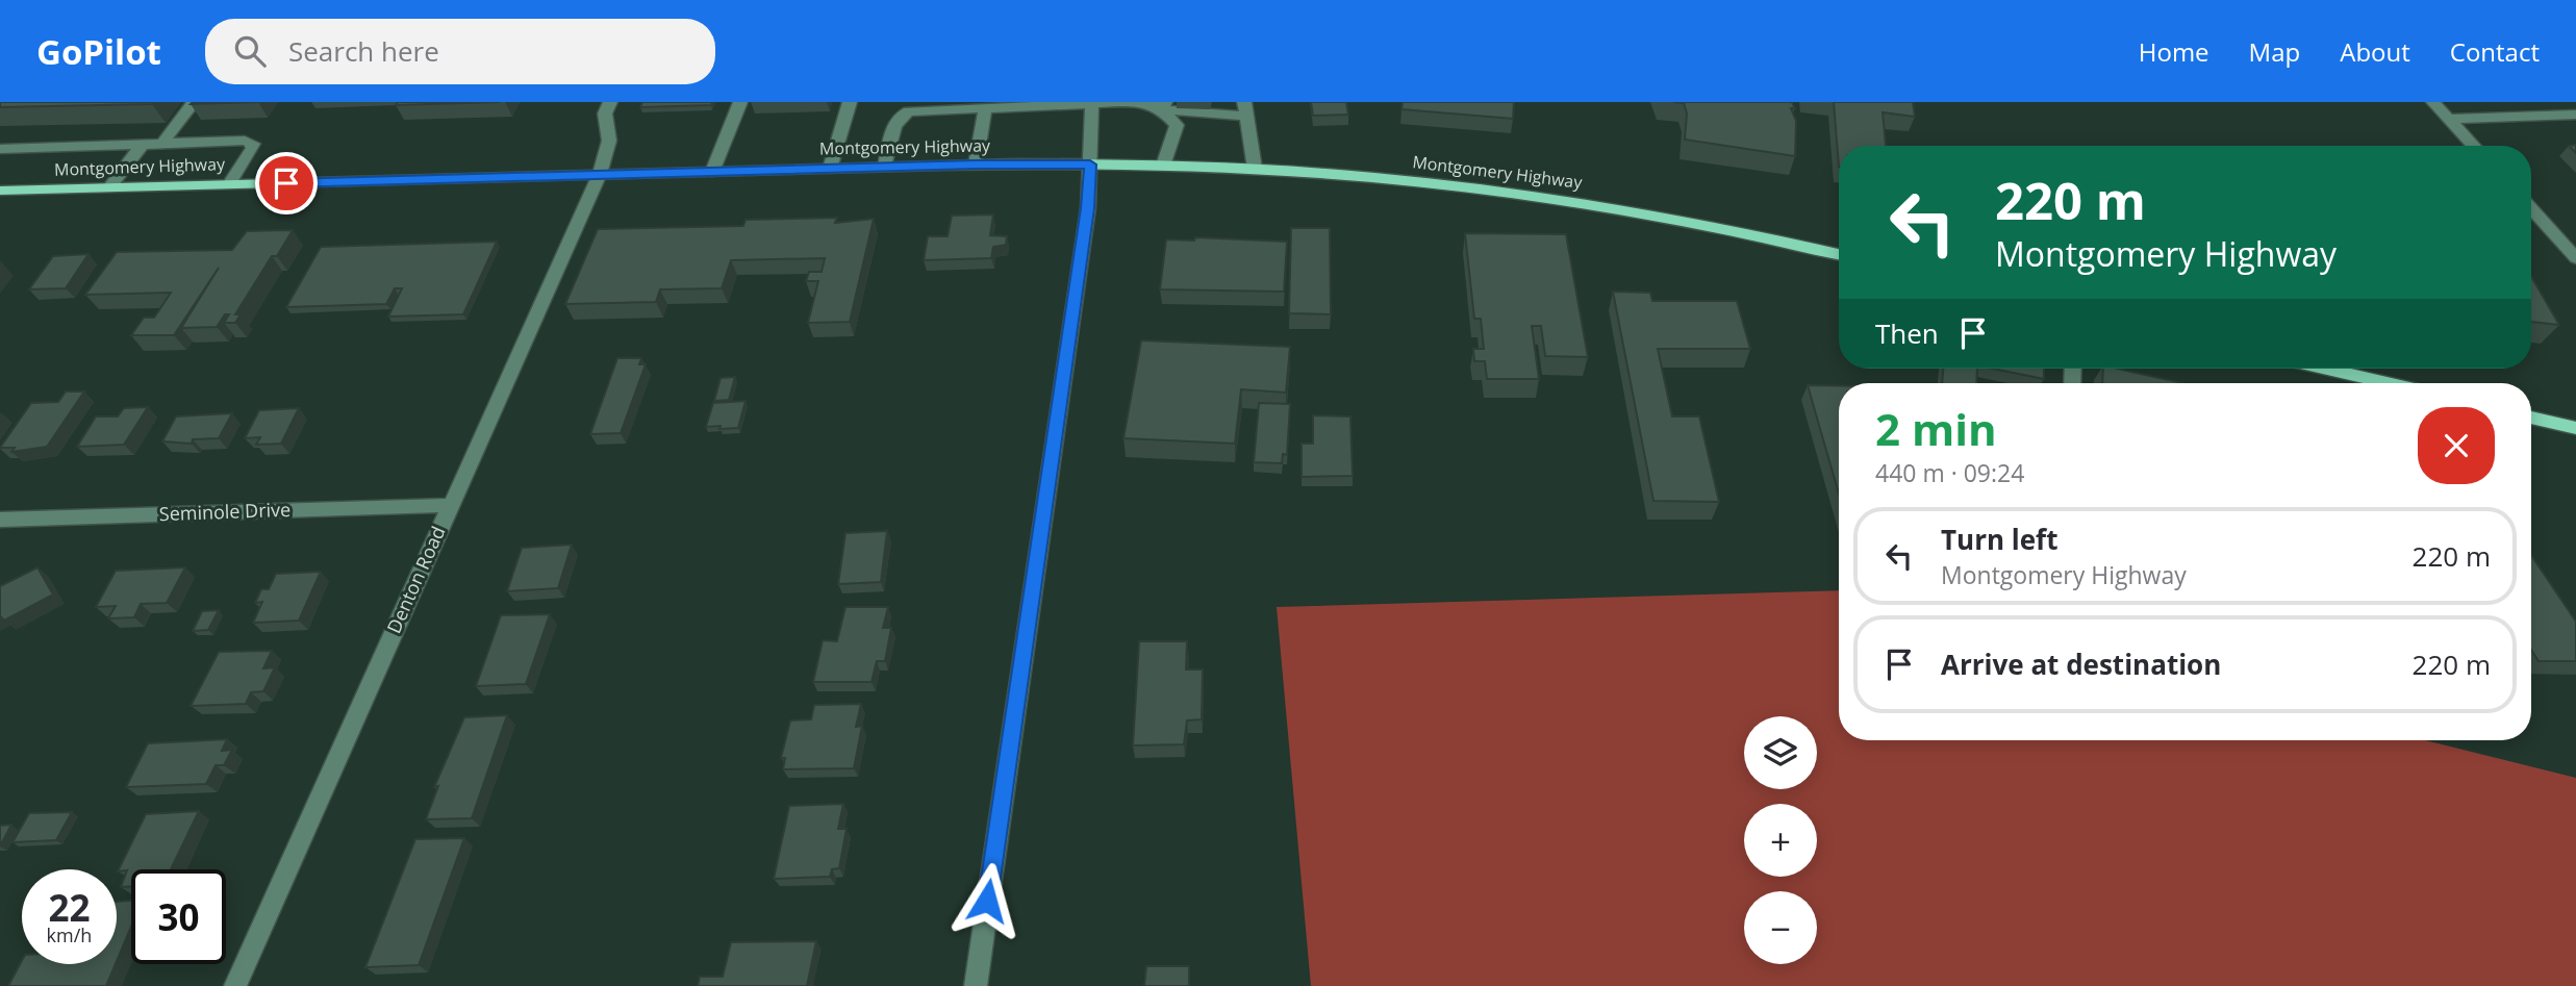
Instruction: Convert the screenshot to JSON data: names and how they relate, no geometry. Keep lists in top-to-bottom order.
{
  "streets": {
    "main road": ["Montgomery Highway"],
    "street": ["Seminole Drive", "Denton Road"]
  },
  "crossings": [
    ["Montgomery Highway", "Denton Road"],
    ["Seminole Drive", "Denton Road"]
  ],
  "page": {
    "header": "GoPilot",
    "search": "Search here",
    "nav": [
      "Home",
      "Map",
      "About",
      "Contact"
    ],
    "turn": ["220 m", "Montgomery Highway"],
    "then": "Then",
    "heading": ["2 min", "440 m · 09:24"],
    "list": [
      {
        "name": "Turn left",
        "note": "Montgomery Highway",
        "value": "220 m"
      },
      {
        "name": "Arrive at destination",
        "value": "220 m"
      }
    ],
    "map_buttons": ["+", "−"],
    "speed": "22 km/h",
    "limit": "30"
  }
}
